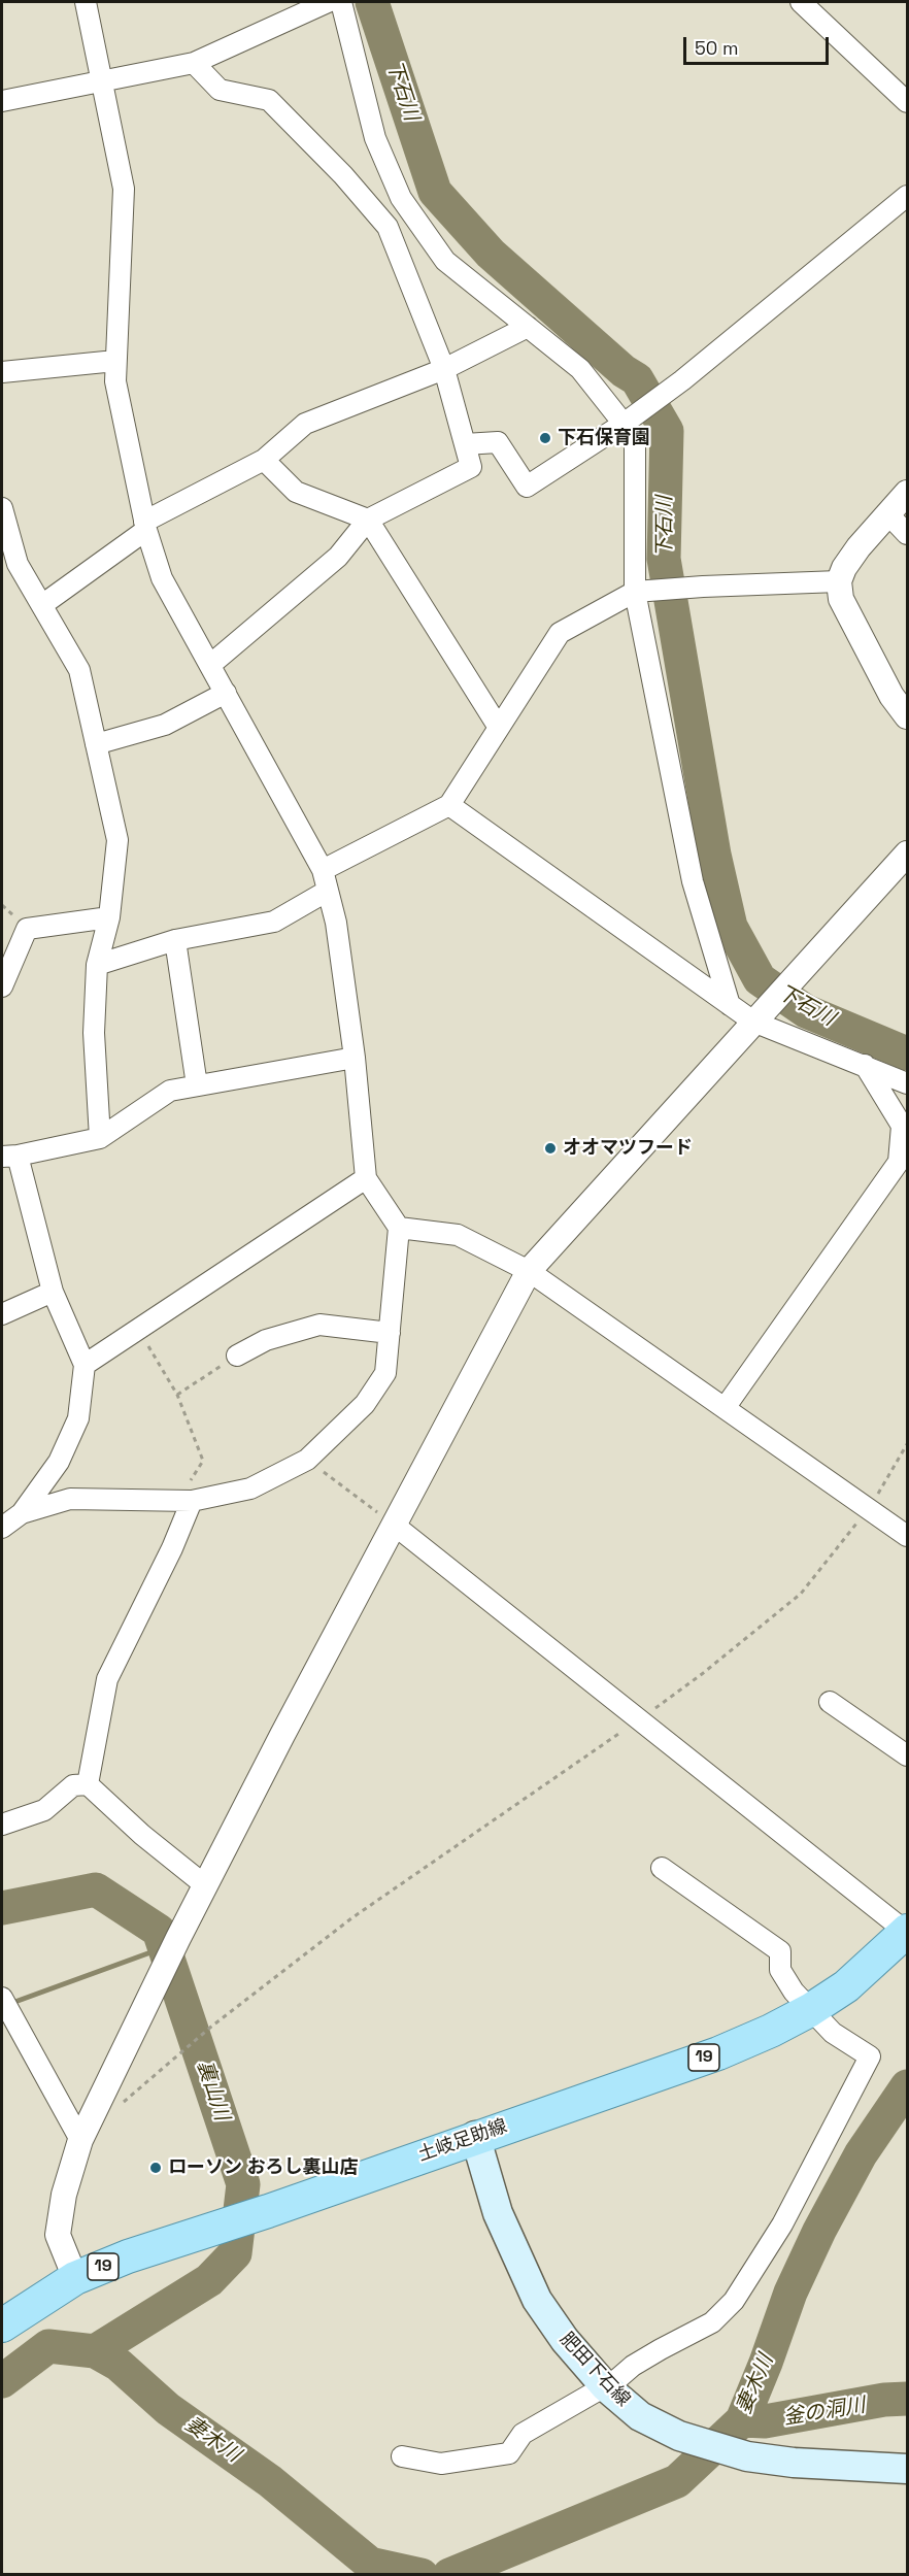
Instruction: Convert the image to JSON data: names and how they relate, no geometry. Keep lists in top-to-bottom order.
{
  "streets": {
    "main road": ["19", "土岐足助線", "肥田下石線"]
  },
  "crossings": [
    ["土岐足助線", "肥田下石線"]
  ],
  "water": [
    "下石川",
    "裏山川",
    "妻木川",
    "釜の洞川"
  ],
  "places": ["下石保育園", "オオマツフード", "ローソン おろし裏山店"],
  "scale_bar": "50 m"
}
